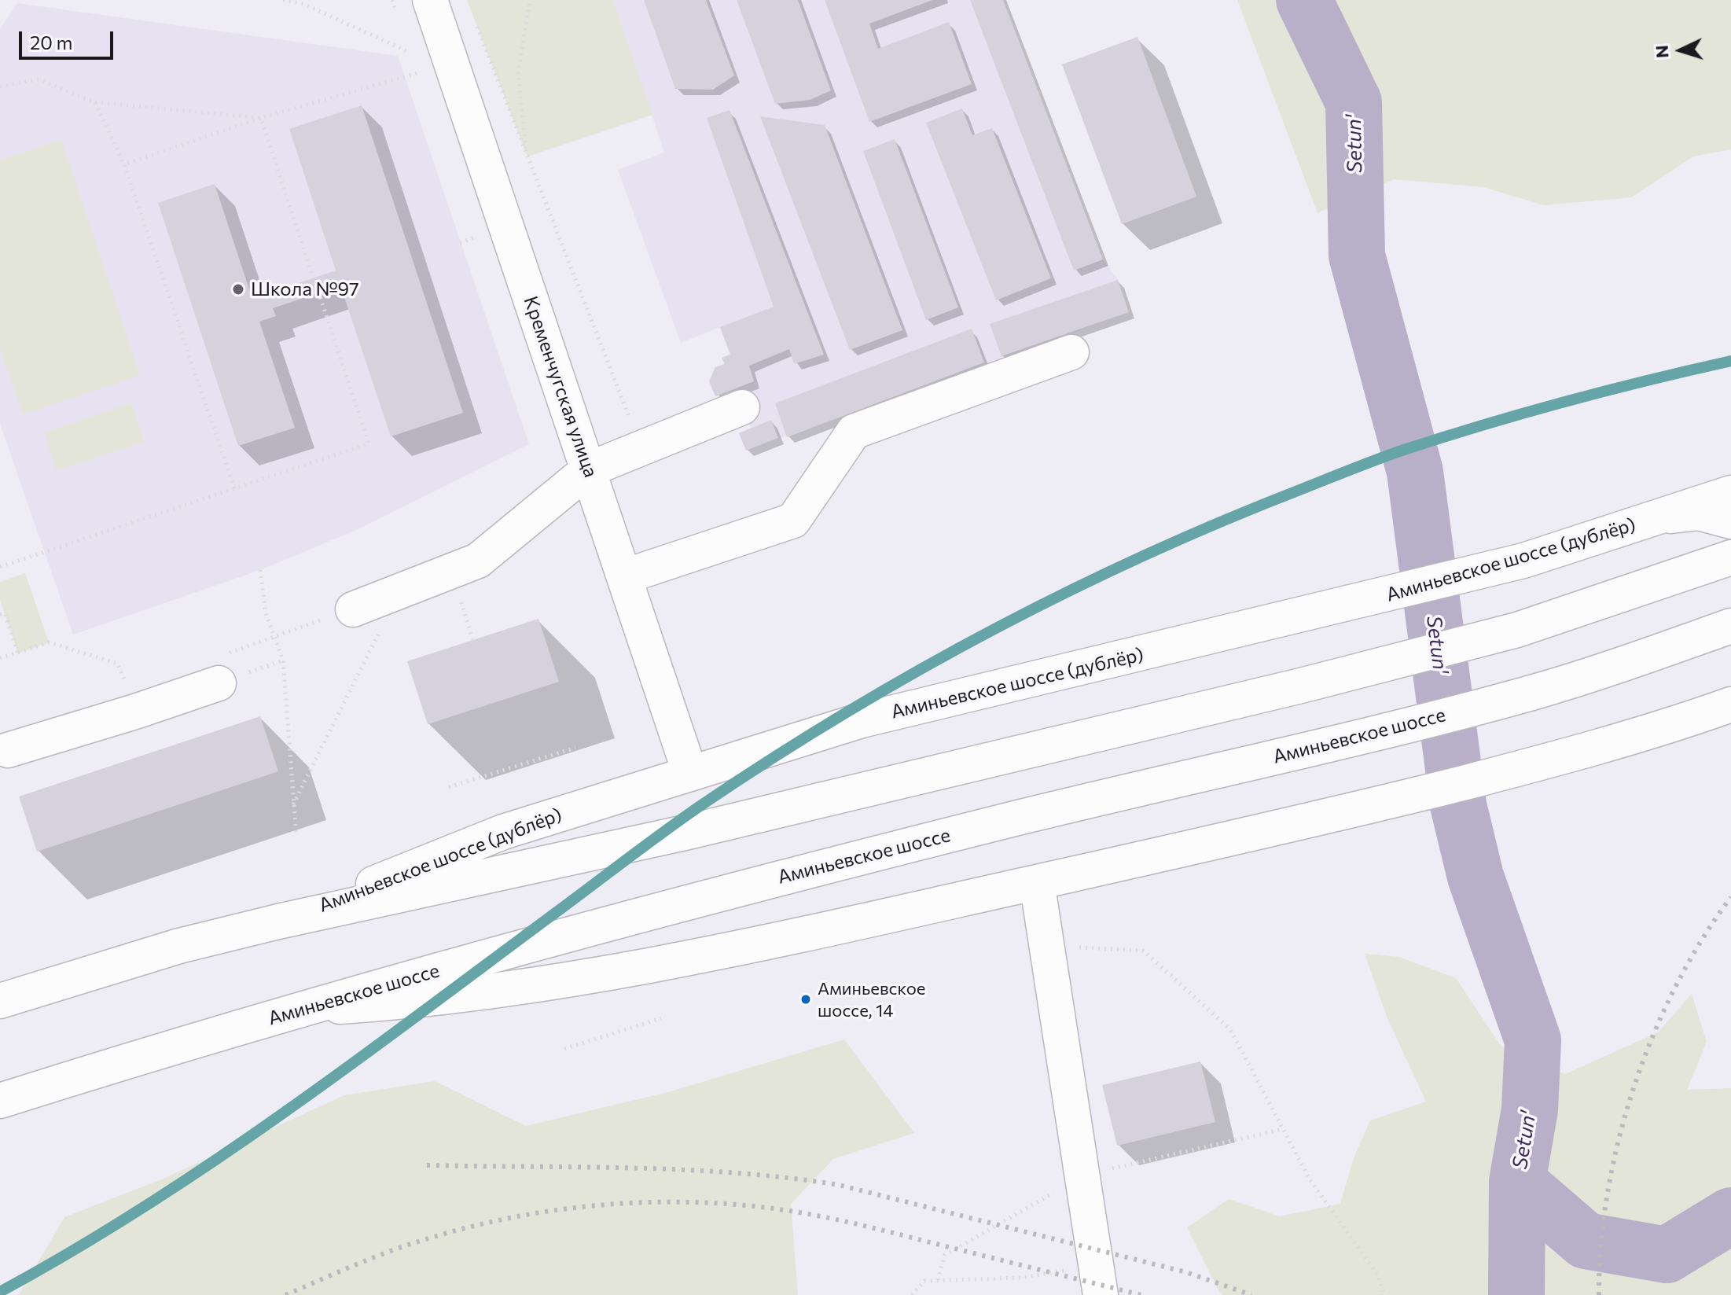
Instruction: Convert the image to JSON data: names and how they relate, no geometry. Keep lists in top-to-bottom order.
{
  "streets": {
    "main road": ["Кременчугская улица", "Аминьевское шоссе (дублёр)", "Аминьевское шоссе"]
  },
  "crossings": [
    ["Кременчугская улица", "Аминьевское шоссе (дублёр)"]
  ],
  "water": ["Setun'"],
  "places": ["Школа №97", "Аминьевское шоссе, 14"],
  "scale_bar": "20 m",
  "north": "left"
}
